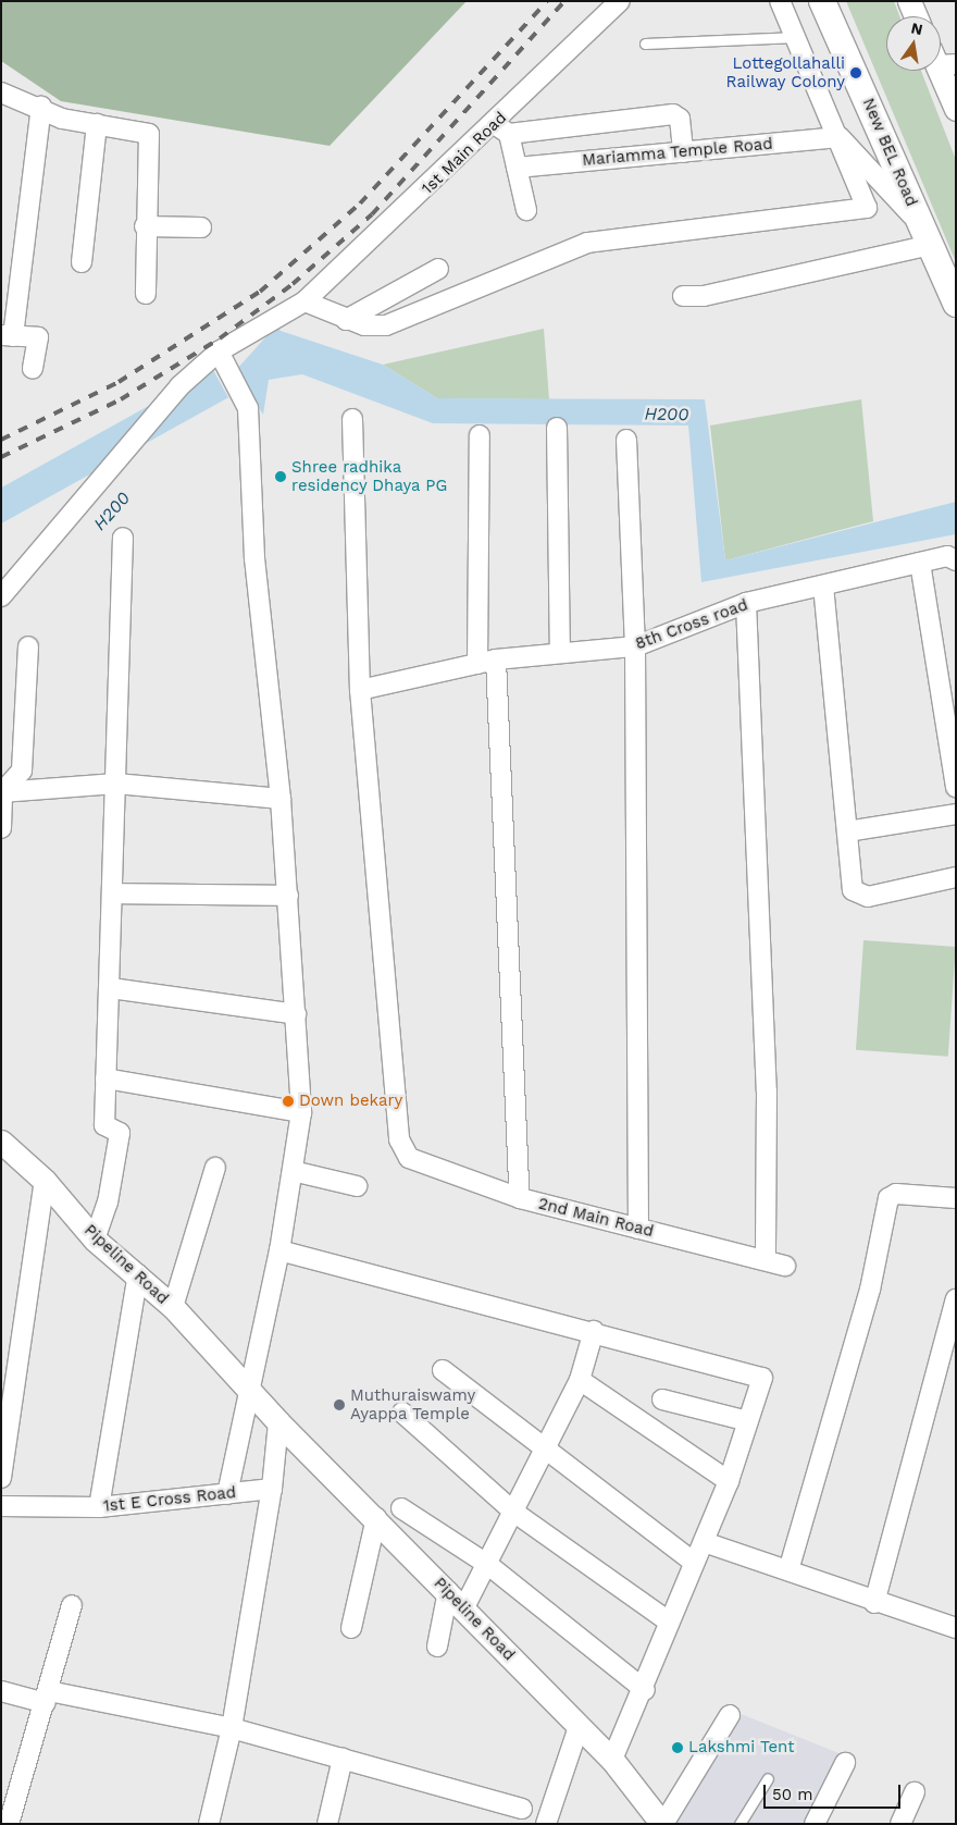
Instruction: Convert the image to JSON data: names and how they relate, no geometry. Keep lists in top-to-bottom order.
{
  "streets": {
    "main road": ["New BEL Road"],
    "street": [
      "Mariamma Temple Road",
      "1st Main Road",
      "8th Cross road",
      "2nd Main Road",
      "Pipeline Road",
      "1st E Cross Road"
    ]
  },
  "crossings": [
    ["8th Cross road", "2nd Main Road"]
  ],
  "water": ["H200"],
  "places": [
    "Lottegollahalli Railway Colony",
    "Shree radhika residency Dhaya PG",
    "Down bekary",
    "Muthuraiswamy Ayappa Temple",
    "Lakshmi Tent"
  ],
  "scale_bar": "50 m",
  "north": "top"
}
